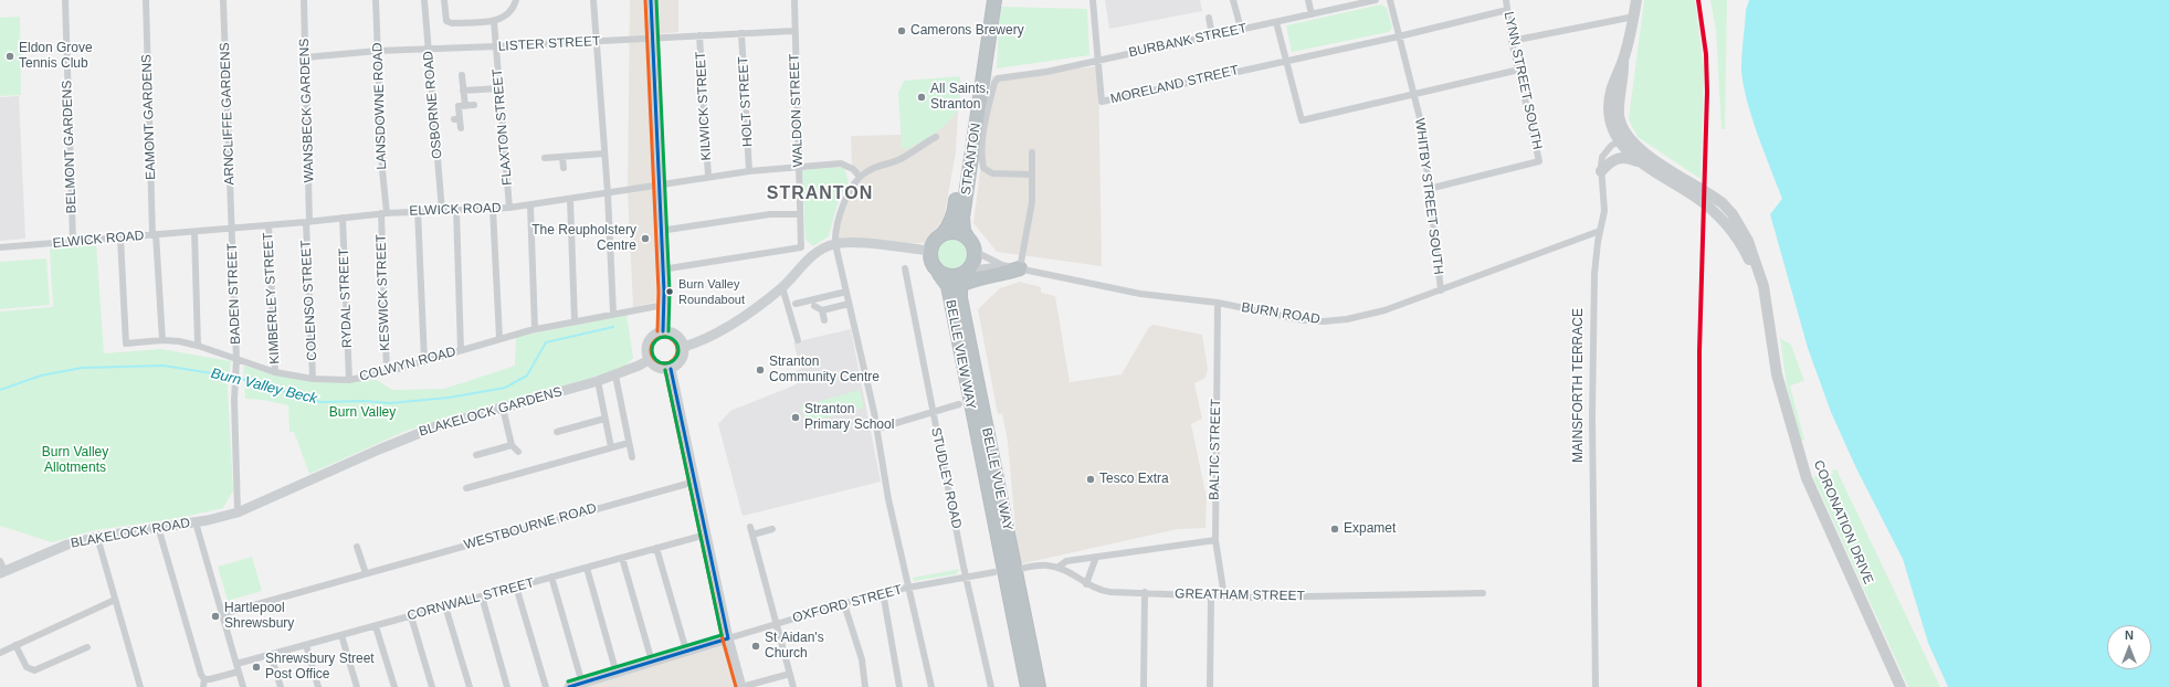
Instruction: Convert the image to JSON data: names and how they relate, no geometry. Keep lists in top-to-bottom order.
{
  "streets": {
    "highway": ["STRANTON", "BELLE VIEW WAY", "BELLE VUE WAY"],
    "main road": ["CORONATION DRIVE"],
    "street": [
      "BURBANK STREET",
      "LISTER STREET",
      "LYNN STREET SOUTH",
      "MORELAND STREET",
      "HOLT STREET",
      "OSBORNE ROAD",
      "LANSDOWNE ROAD",
      "KILWICK STREET",
      "WANSBECK GARDENS",
      "WALDON STREET",
      "ARNCLIFFE GARDENS",
      "EAMONT GARDENS",
      "FLAXTON STREET",
      "BELMONT GARDENS",
      "WHITBY STREET SOUTH",
      "ELWICK ROAD",
      "KESWICK STREET",
      "BADEN STREET",
      "KIMBERLEY STREET",
      "RYDAL STREET",
      "COLENSO STREET",
      "BURN ROAD",
      "COLWYN ROAD",
      "MAINSFORTH TERRACE",
      "BLAKELOCK GARDENS",
      "BALTIC STREET",
      "STUDLEY ROAD",
      "WESTBOURNE ROAD",
      "BLAKELOCK ROAD",
      "GREATHAM STREET",
      "CORNWALL STREET",
      "OXFORD STREET"
    ]
  },
  "crossings": [
    ["BURBANK STREET", "MORELAND STREET"],
    ["LISTER STREET", "HOLT STREET"],
    ["LISTER STREET", "OSBORNE ROAD"],
    ["LISTER STREET", "LANSDOWNE ROAD"],
    ["LISTER STREET", "KILWICK STREET"],
    ["LISTER STREET", "WANSBECK GARDENS"],
    ["LISTER STREET", "WALDON STREET"],
    ["LISTER STREET", "FLAXTON STREET"],
    ["LYNN STREET SOUTH", "WHITBY STREET SOUTH"],
    ["HOLT STREET", "ELWICK ROAD"],
    ["OSBORNE ROAD", "ELWICK ROAD"],
    ["LANSDOWNE ROAD", "ELWICK ROAD"],
    ["LANSDOWNE ROAD", "KESWICK STREET"],
    ["KILWICK STREET", "ELWICK ROAD"],
    ["WANSBECK GARDENS", "ELWICK ROAD"],
    ["WANSBECK GARDENS", "COLENSO STREET"],
    ["WALDON STREET", "ELWICK ROAD"],
    ["ARNCLIFFE GARDENS", "ELWICK ROAD"],
    ["ARNCLIFFE GARDENS", "BADEN STREET"],
    ["EAMONT GARDENS", "ELWICK ROAD"],
    ["EAMONT GARDENS", "COLWYN ROAD"],
    ["FLAXTON STREET", "ELWICK ROAD"],
    ["BELMONT GARDENS", "ELWICK ROAD"],
    ["STRANTON", "BURN ROAD"],
    ["STRANTON", "BELLE VIEW WAY"],
    ["STRANTON", "BELLE VUE WAY"],
    ["WHITBY STREET SOUTH", "BURN ROAD"],
    ["ELWICK ROAD", "KESWICK STREET"],
    ["ELWICK ROAD", "BADEN STREET"],
    ["ELWICK ROAD", "KIMBERLEY STREET"],
    ["ELWICK ROAD", "RYDAL STREET"],
    ["ELWICK ROAD", "COLENSO STREET"],
    ["ELWICK ROAD", "COLWYN ROAD"],
    ["KESWICK STREET", "COLWYN ROAD"],
    ["BADEN STREET", "COLWYN ROAD"],
    ["BADEN STREET", "BLAKELOCK GARDENS"],
    ["BADEN STREET", "BLAKELOCK ROAD"],
    ["KIMBERLEY STREET", "COLWYN ROAD"],
    ["RYDAL STREET", "COLWYN ROAD"],
    ["COLENSO STREET", "COLWYN ROAD"],
    ["BURN ROAD", "BELLE VIEW WAY"],
    ["BURN ROAD", "MAINSFORTH TERRACE"],
    ["BURN ROAD", "BALTIC STREET"],
    ["BURN ROAD", "BELLE VUE WAY"],
    ["BELLE VIEW WAY", "BELLE VUE WAY"],
    ["BLAKELOCK GARDENS", "BLAKELOCK ROAD"],
    ["BALTIC STREET", "GREATHAM STREET"],
    ["STUDLEY ROAD", "OXFORD STREET"],
    ["BELLE VUE WAY", "GREATHAM STREET"],
    ["BELLE VUE WAY", "OXFORD STREET"],
    ["GREATHAM STREET", "OXFORD STREET"]
  ],
  "districts": ["STRANTON"],
  "water": ["Burn Valley Beck"],
  "parks": ["Burn Valley", "Burn Valley Allotments"],
  "places": [
    "Camerons Brewery",
    "Eldon Grove Tennis Club",
    "All Saints, Stranton",
    "The Reupholstery Centre",
    "Burn Valley Roundabout",
    "Stranton Community Centre",
    "Stranton Primary School",
    "Tesco Extra",
    "Expamet",
    "Hartlepool Shrewsbury",
    "St Aidan's Church",
    "Shrewsbury Street Post Office"
  ],
  "north": "top"
}
